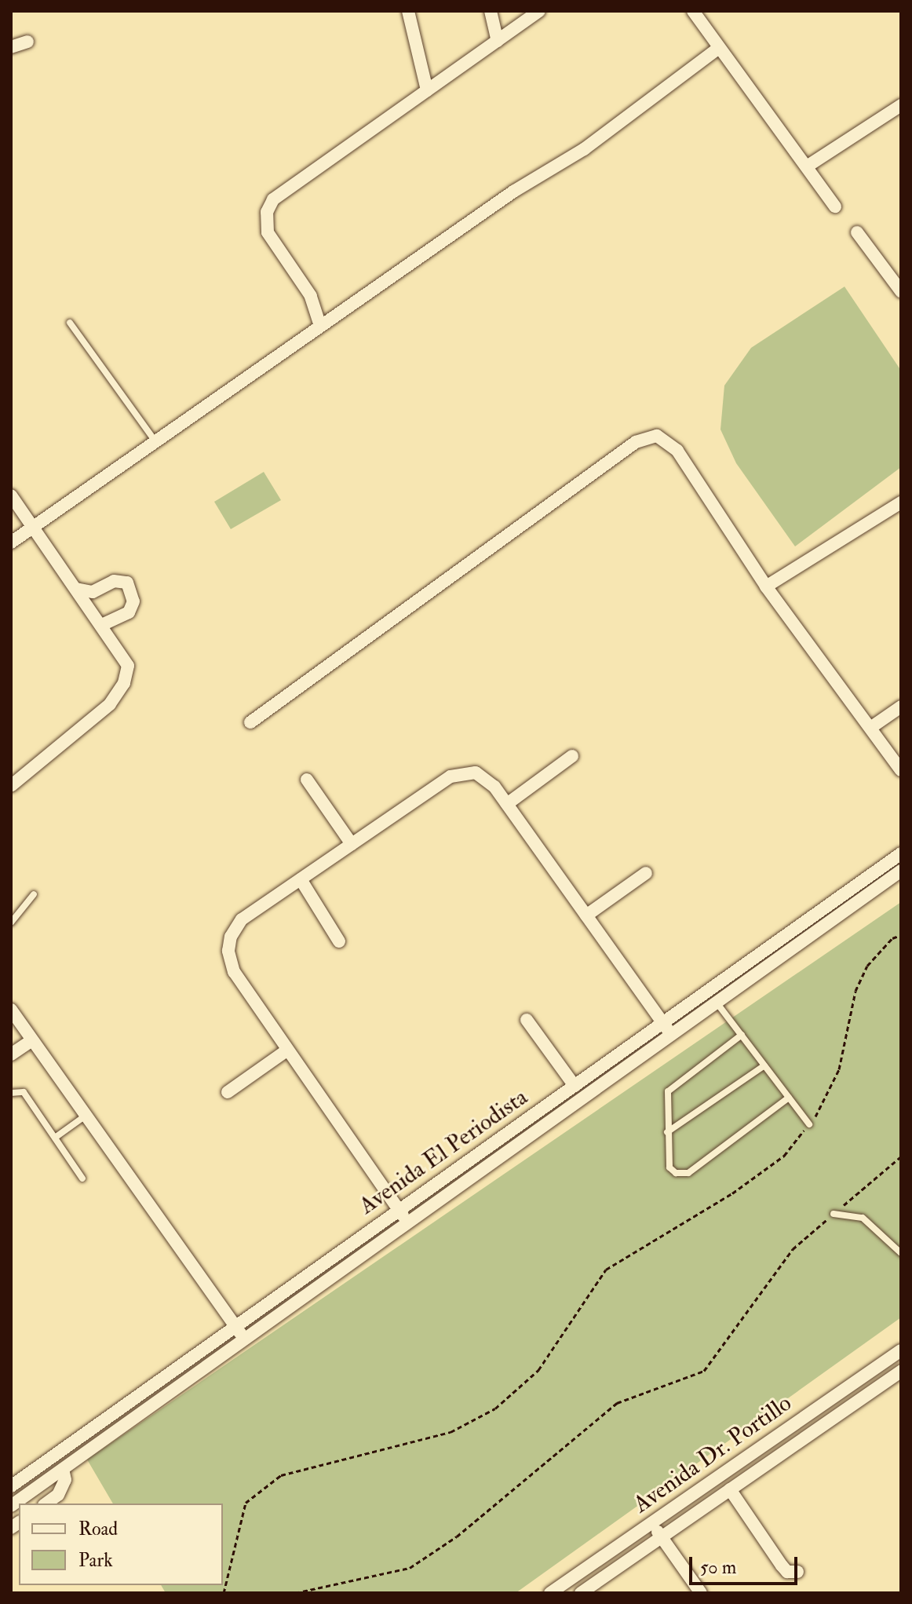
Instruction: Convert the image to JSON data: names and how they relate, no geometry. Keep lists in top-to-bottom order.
{
  "streets": {
    "street": ["Avenida El Periodista", "Avenida Dr. Portillo"]
  },
  "legend": ["Road", "Park"],
  "scale_bar": "50 m"
}
